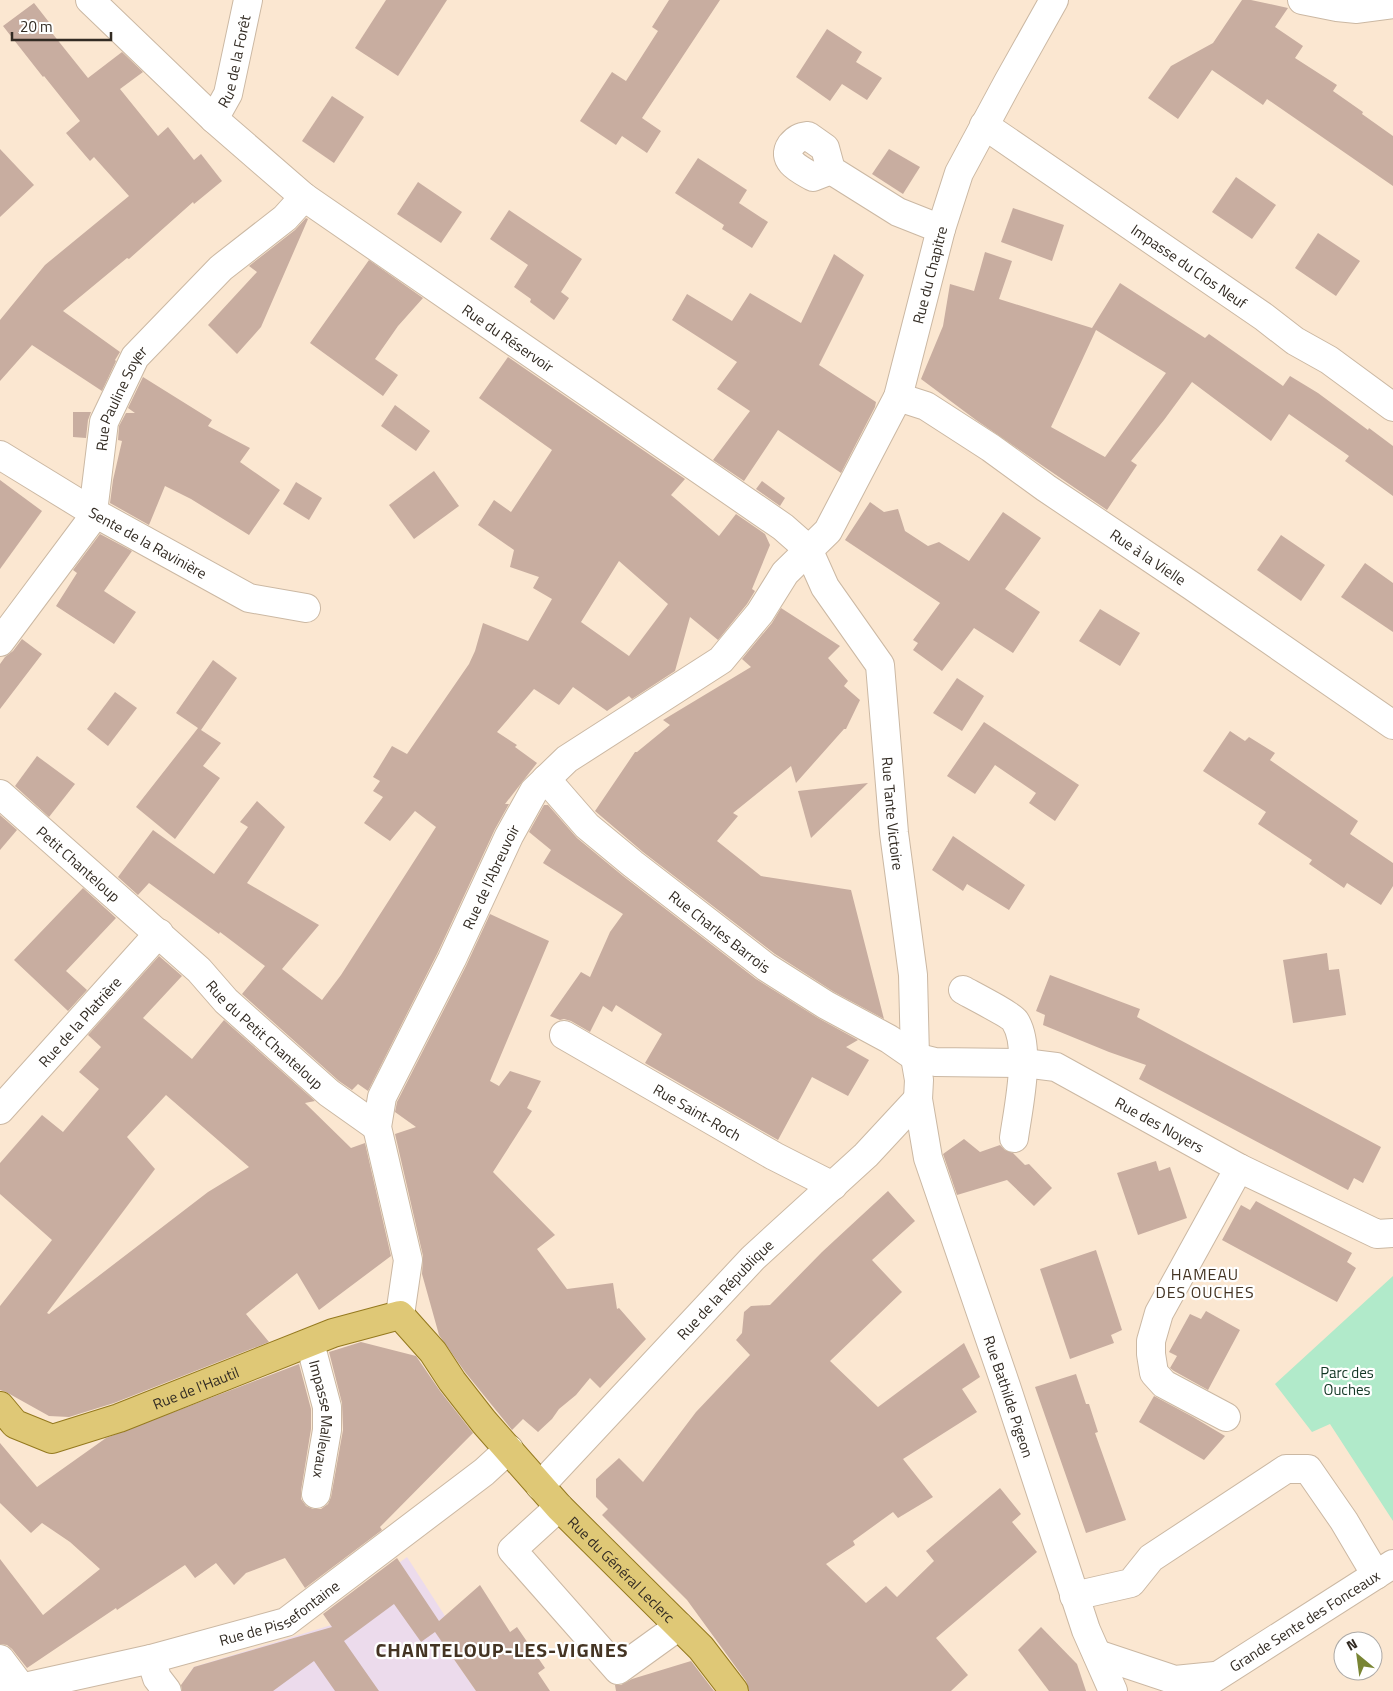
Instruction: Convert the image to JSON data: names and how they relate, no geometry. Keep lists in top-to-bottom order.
{
  "streets": {
    "main road": ["Rue de l'Hautil", "Rue du Général Leclerc"],
    "street": [
      "Rue de la Forêt",
      "Impasse du Clos Neuf",
      "Rue du Chapitre",
      "Rue du Réservoir",
      "Rue Pauline Soyer",
      "Sente de la Ravinière",
      "Rue à la Vielle",
      "Rue Tante Victoire",
      "Petit Chanteloup",
      "Rue de l'Abreuvoir",
      "Rue Charles Barrois",
      "Rue de la Platrière",
      "Rue du Petit Chanteloup",
      "Rue Saint-Roch",
      "Rue des Noyers",
      "Rue de la République",
      "Rue Bathilde Pigeon",
      "Impasse Mallevaux",
      "Rue de Pissefontaine",
      "Grande Sente des Fonceaux"
    ]
  },
  "crossings": [
    ["Rue de la Forêt", "Rue du Réservoir"],
    ["Impasse du Clos Neuf", "Rue du Chapitre"],
    ["Rue du Chapitre", "Rue du Réservoir"],
    ["Rue du Chapitre", "Rue à la Vielle"],
    ["Rue du Chapitre", "Rue Tante Victoire"],
    ["Rue du Chapitre", "Rue de l'Abreuvoir"],
    ["Rue du Réservoir", "Rue Pauline Soyer"],
    ["Rue du Réservoir", "Rue Tante Victoire"],
    ["Rue du Réservoir", "Rue de l'Abreuvoir"],
    ["Rue Pauline Soyer", "Sente de la Ravinière"],
    ["Rue Tante Victoire", "Rue de l'Abreuvoir"],
    ["Rue Tante Victoire", "Rue Charles Barrois"],
    ["Rue Tante Victoire", "Rue des Noyers"],
    ["Rue Tante Victoire", "Rue de la République"],
    ["Rue Tante Victoire", "Rue Bathilde Pigeon"],
    ["Petit Chanteloup", "Rue de la Platrière"],
    ["Petit Chanteloup", "Rue du Petit Chanteloup"],
    ["Rue de l'Abreuvoir", "Rue Charles Barrois"],
    ["Rue de l'Abreuvoir", "Rue du Petit Chanteloup"],
    ["Rue de l'Abreuvoir", "Rue de l'Hautil"],
    ["Rue de l'Abreuvoir", "Rue du Général Leclerc"],
    ["Rue Charles Barrois", "Rue des Noyers"],
    ["Rue de la Platrière", "Rue du Petit Chanteloup"],
    ["Rue Saint-Roch", "Rue de la République"],
    ["Rue de la République", "Rue Bathilde Pigeon"],
    ["Rue de la République", "Rue du Général Leclerc"],
    ["Rue de l'Hautil", "Impasse Mallevaux"],
    ["Rue de l'Hautil", "Rue du Général Leclerc"],
    ["Rue Bathilde Pigeon", "Grande Sente des Fonceaux"],
    ["Rue du Général Leclerc", "Rue de Pissefontaine"]
  ],
  "districts": ["HAMEAU DES OUCHES", "CHANTELOUP-LES-VIGNES"],
  "parks": ["Parc des Ouches"],
  "scale_bar": "20 m",
  "north": "top left"
}
